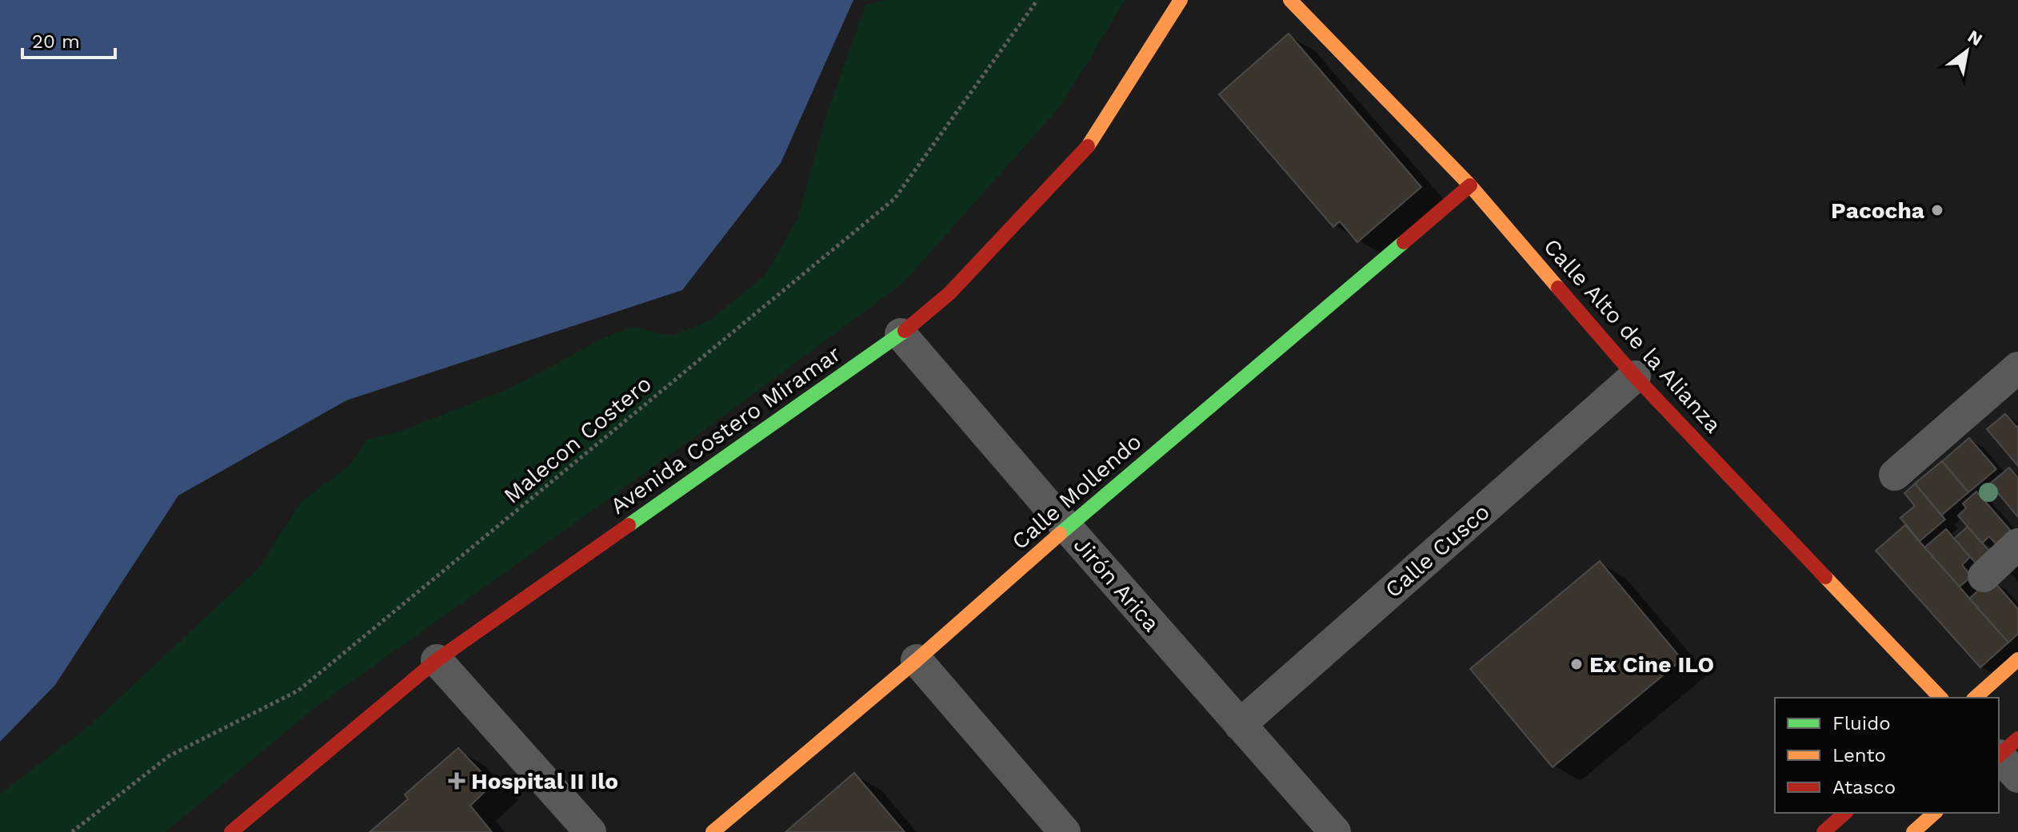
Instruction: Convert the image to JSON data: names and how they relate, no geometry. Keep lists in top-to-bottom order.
{
  "streets": {
    "street": [
      "Calle Alto de la Alianza",
      "Avenida Costero Miramar",
      "Calle Mollendo",
      "Calle Cusco",
      "Jirón Arica"
    ],
    "path": ["Malecon Costero"]
  },
  "crossings": [
    ["Calle Alto de la Alianza", "Calle Mollendo"],
    ["Calle Alto de la Alianza", "Calle Cusco"],
    ["Avenida Costero Miramar", "Jirón Arica"],
    ["Calle Mollendo", "Jirón Arica"],
    ["Calle Cusco", "Jirón Arica"]
  ],
  "places": {
    "other": ["Pacocha", "Ex Cine ILO"],
    "health": ["Hospital II Ilo"]
  },
  "legend": ["Fluido", "Lento", "Atasco"],
  "scale_bar": "20 m",
  "north": "top right"
}
